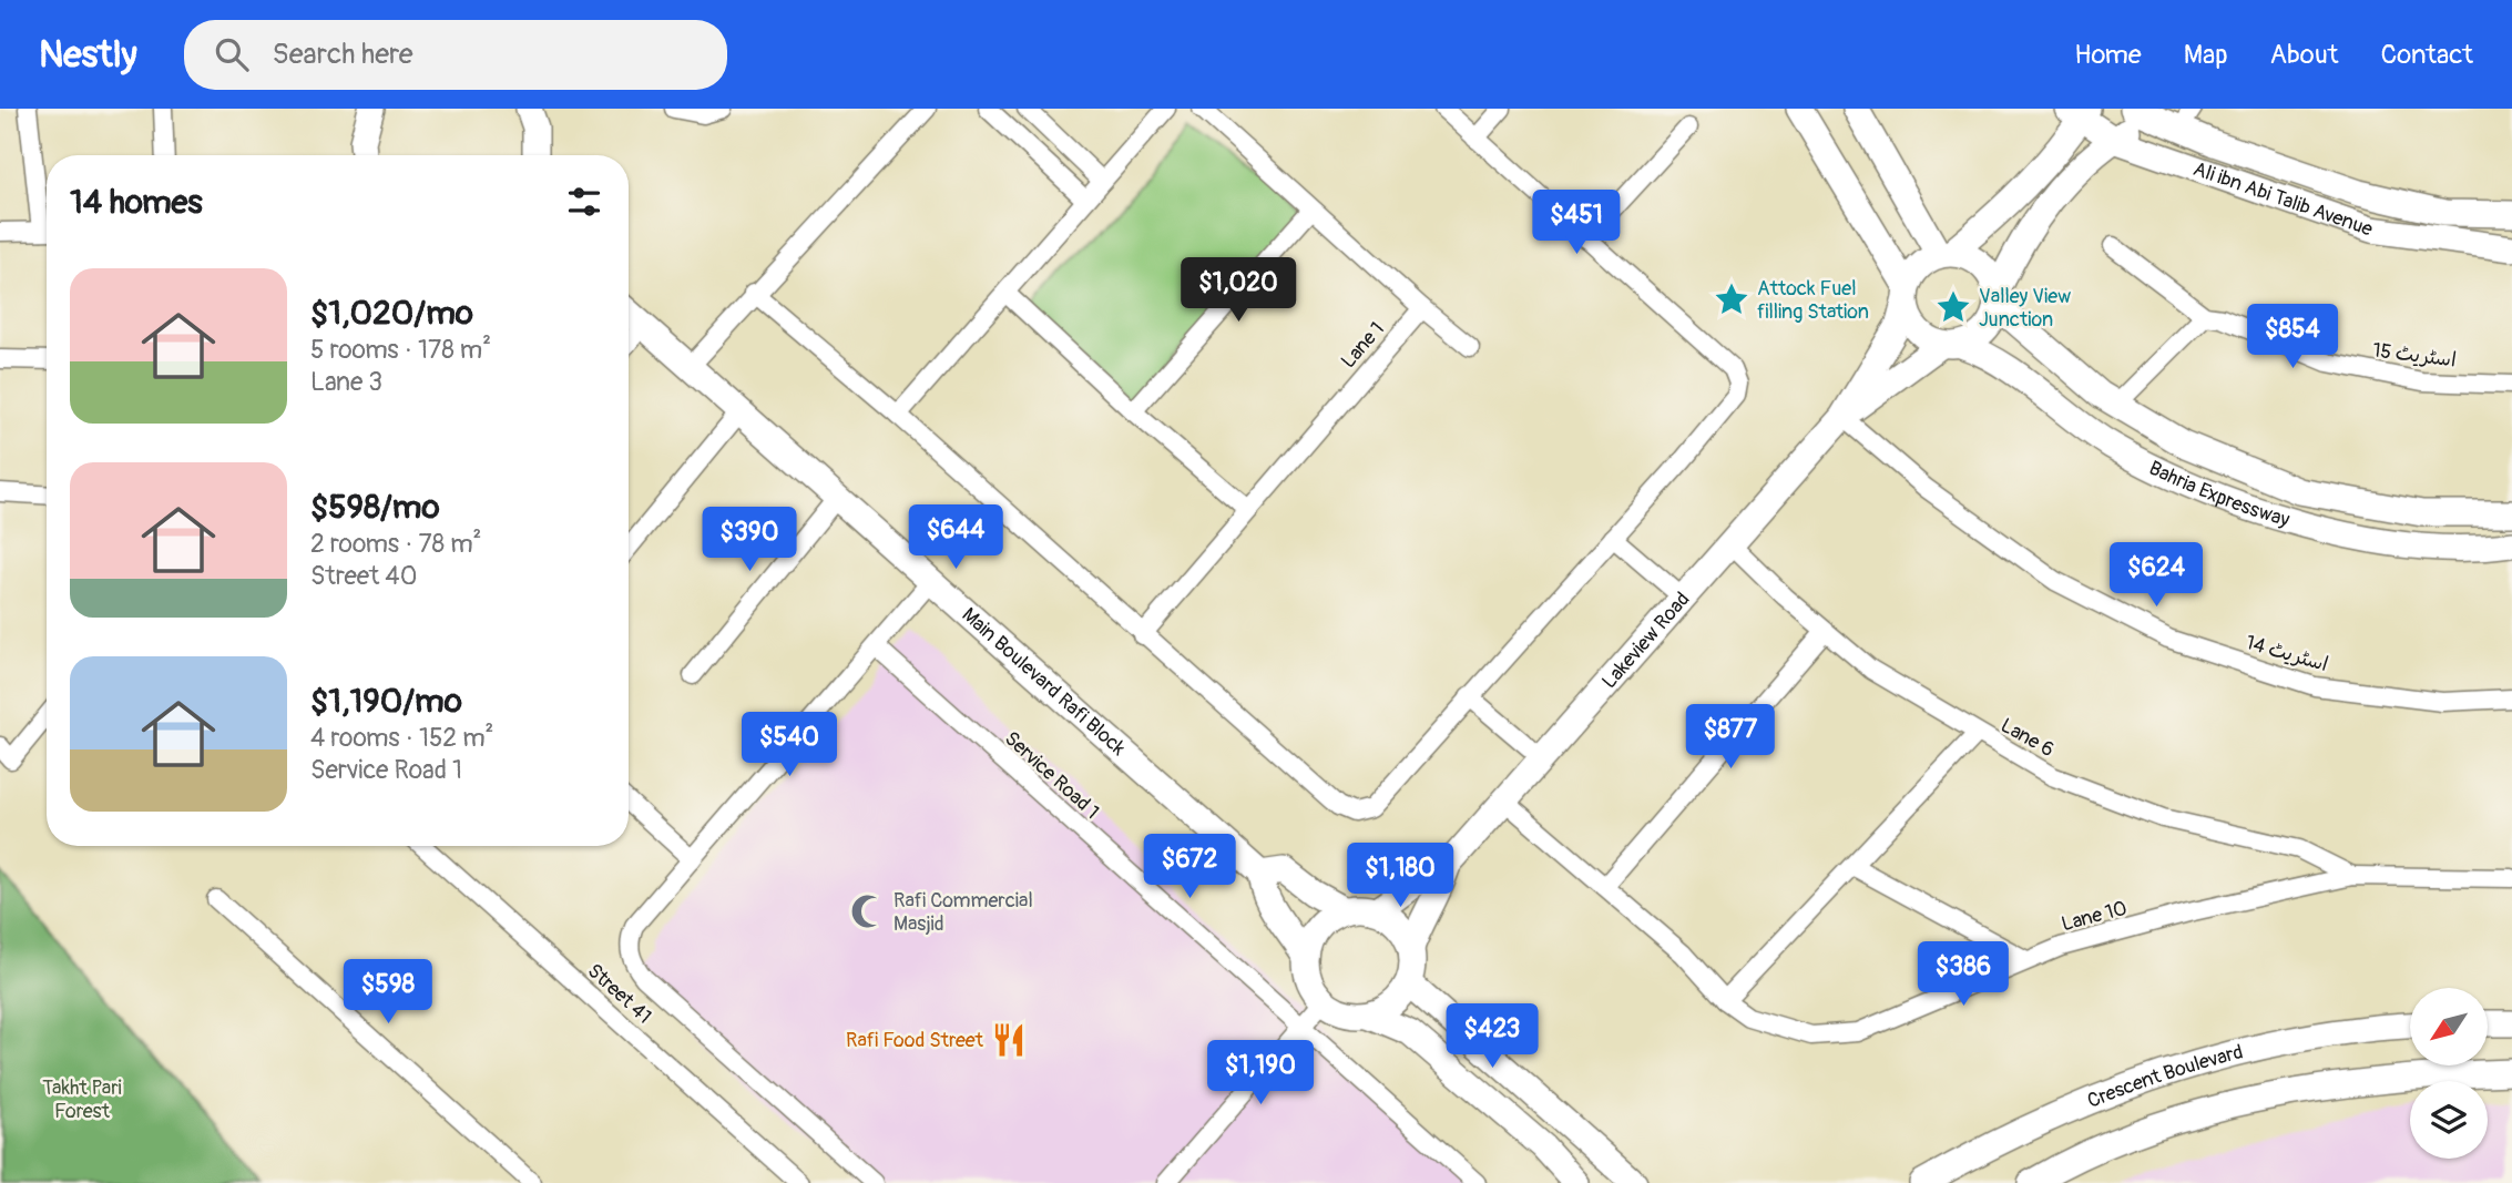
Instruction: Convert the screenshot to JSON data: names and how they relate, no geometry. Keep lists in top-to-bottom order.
{
  "streets": {
    "main road": [
      "Ali ibn Abi Talib Avenue",
      "Bahria Expressway",
      "Lakeview Road",
      "Main Boulevard Rafi Block",
      "Crescent Boulevard"
    ],
    "street": [
      "Lane 1",
      "اسٹریٹ 15",
      "اسٹریٹ 14",
      "Lane 6",
      "Service Road 1",
      "Lane 10",
      "Street 41"
    ]
  },
  "crossings": [
    ["Lakeview Road", "اسٹریٹ 14"],
    ["Lakeview Road", "Lane 6"],
    ["Lakeview Road", "Lane 10"],
    ["Lane 6", "Lane 10"]
  ],
  "parks": ["Takht Pari Forest"],
  "places": {
    "place": ["Attock Fuel filling Station", "Valley View Junction"],
    "mosque": ["Rafi Commercial Masjid"],
    "restaurant": ["Rafi Food Street"]
  },
  "north": "bottom left",
  "page": {
    "header": "Nestly",
    "search": "Search here",
    "nav": [
      "Home",
      "Map",
      "About",
      "Contact"
    ],
    "heading": "14 homes",
    "price": [
      "$451",
      "$1,020",
      "$854",
      "$644",
      "$390",
      "$624",
      "$877",
      "$540",
      "$672",
      "$1,180",
      "$386",
      "$598",
      "$423",
      "$1,190"
    ],
    "list": [
      {
        "name": "$1,020/mo",
        "note": "5 rooms · 178 m² · Lane 3"
      },
      {
        "name": "$598/mo",
        "note": "2 rooms · 78 m² · Street 40"
      },
      {
        "name": "$1,190/mo",
        "note": "4 rooms · 152 m² · Service Road 1"
      }
    ]
  }
}
